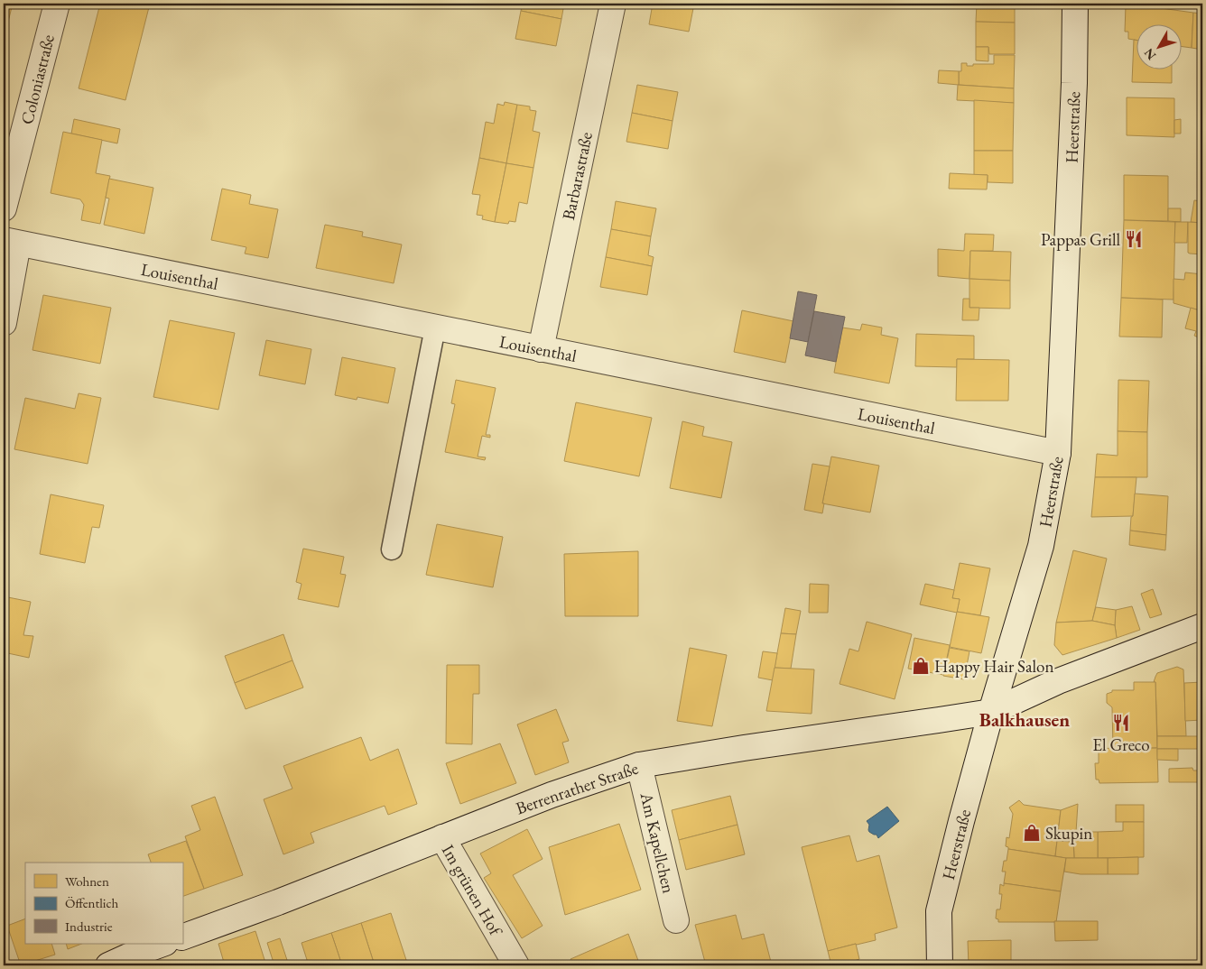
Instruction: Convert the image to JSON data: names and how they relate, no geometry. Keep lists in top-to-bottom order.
{
  "streets": {
    "street": [
      "Coloniastraße",
      "Heerstraße",
      "Barbarastraße",
      "Louisenthal",
      "Berrenrather Straße",
      "Am Kapellchen",
      "Im grünen Hof"
    ]
  },
  "crossings": [
    ["Heerstraße", "Louisenthal"],
    ["Heerstraße", "Berrenrather Straße"],
    ["Barbarastraße", "Louisenthal"],
    ["Berrenrather Straße", "Am Kapellchen"],
    ["Berrenrather Straße", "Im grünen Hof"]
  ],
  "districts": ["Balkhausen"],
  "places": {
    "restaurant": ["Pappas Grill", "El Greco"],
    "shop": ["Happy Hair Salon", "Skupin"]
  },
  "legend": ["Wohnen", "Öffentlich", "Industrie"],
  "north": "bottom left"
}
